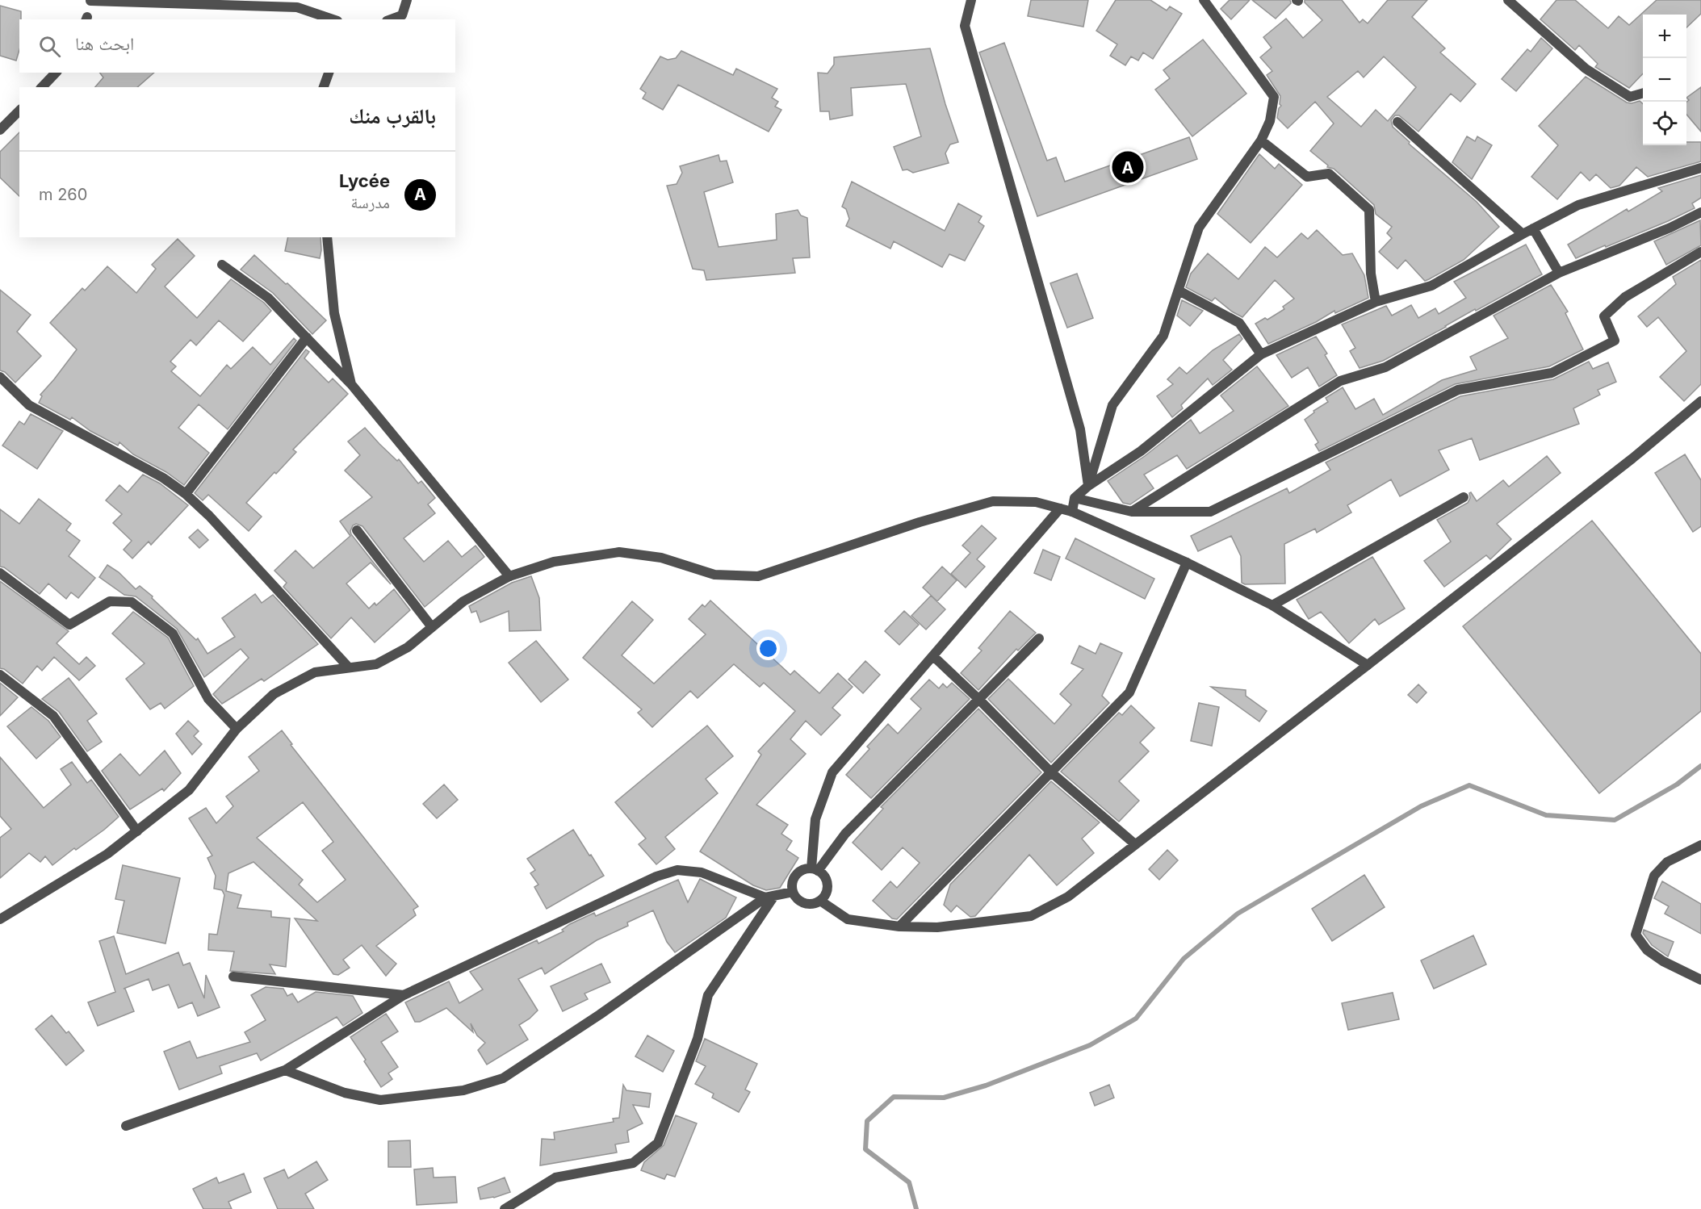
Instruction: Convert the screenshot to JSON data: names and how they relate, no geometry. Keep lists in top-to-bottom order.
{
  "page": {
    "map_buttons": ["+", "−"],
    "search": "ابحث هنا",
    "heading": "بالقرب منك",
    "pins": "A",
    "list": [
      {
        "mark": "A",
        "name": "Lycée",
        "note": "مدرسة",
        "value": "260 m"
      }
    ]
  }
}
